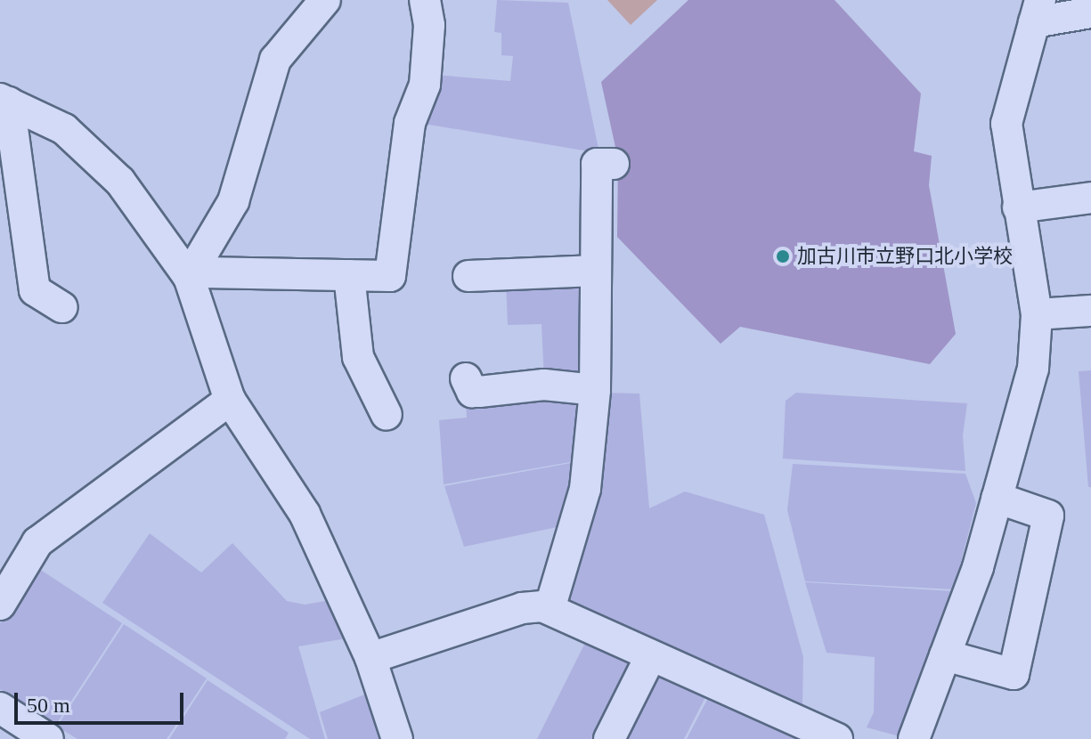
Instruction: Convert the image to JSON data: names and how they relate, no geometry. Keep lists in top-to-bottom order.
{
  "places": ["加古川市立野口北小学校"],
  "scale_bar": "50 m"
}
